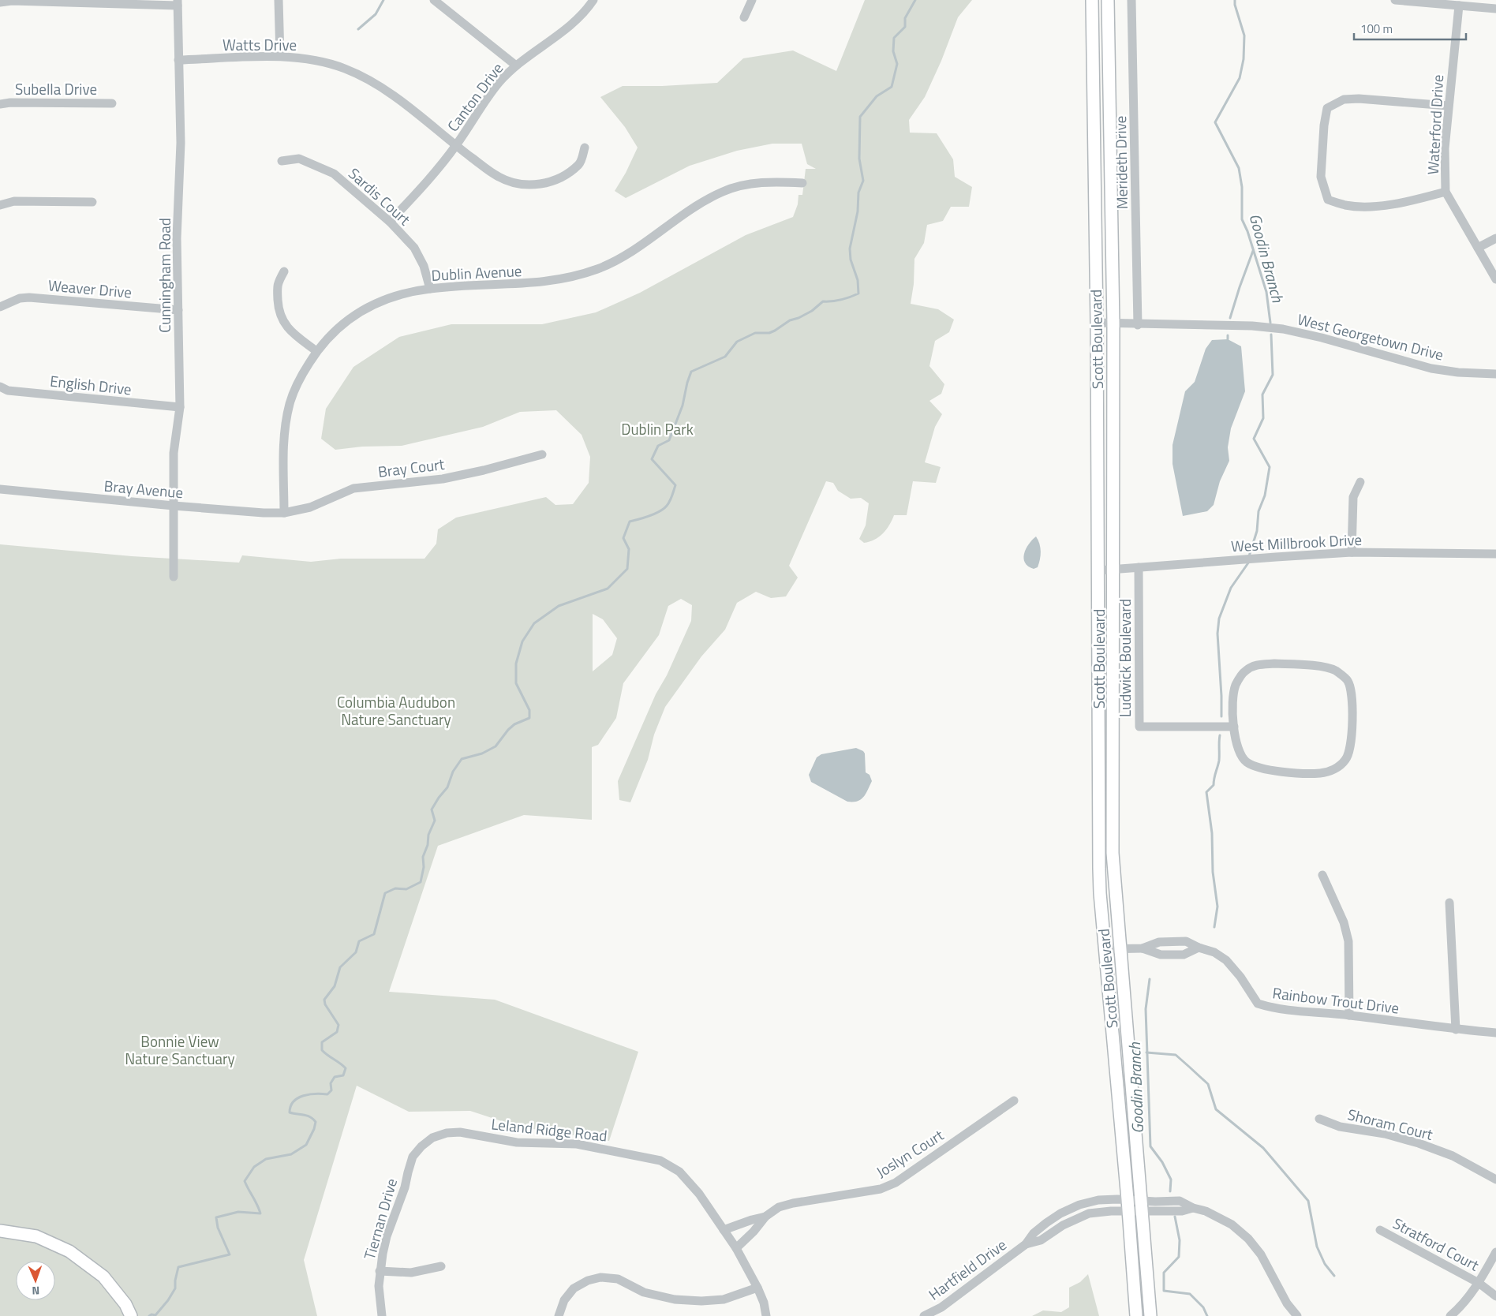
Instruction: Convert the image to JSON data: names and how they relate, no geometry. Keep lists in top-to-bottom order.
{
  "streets": {
    "main road": ["Scott Boulevard"],
    "street": [
      "Watts Drive",
      "Subella Drive",
      "Canton Drive",
      "Waterford Drive",
      "Merideth Drive",
      "Sardis Court",
      "Dublin Avenue",
      "Cunningham Road",
      "Weaver Drive",
      "West Georgetown Drive",
      "English Drive",
      "Bray Court",
      "Bray Avenue",
      "West Millbrook Drive",
      "Ludwick Boulevard",
      "Rainbow Trout Drive",
      "Shoram Court",
      "Leland Ridge Road",
      "Joslyn Court",
      "Tiernan Drive",
      "Stratford Court",
      "Hartfield Drive"
    ]
  },
  "crossings": [
    ["Watts Drive", "Canton Drive"],
    ["Watts Drive", "Cunningham Road"],
    ["Canton Drive", "Sardis Court"],
    ["Merideth Drive", "West Georgetown Drive"],
    ["Sardis Court", "Dublin Avenue"],
    ["Dublin Avenue", "Bray Court"],
    ["Dublin Avenue", "Bray Avenue"],
    ["Cunningham Road", "Weaver Drive"],
    ["Cunningham Road", "English Drive"],
    ["Cunningham Road", "Bray Avenue"],
    ["West Georgetown Drive", "Scott Boulevard"],
    ["Scott Boulevard", "West Millbrook Drive"],
    ["Scott Boulevard", "Rainbow Trout Drive"],
    ["Scott Boulevard", "Hartfield Drive"],
    ["Bray Court", "Bray Avenue"],
    ["West Millbrook Drive", "Ludwick Boulevard"],
    ["Leland Ridge Road", "Joslyn Court"],
    ["Leland Ridge Road", "Tiernan Drive"]
  ],
  "water": ["Goodin Branch"],
  "parks": ["Dublin Park", "Columbia Audubon Nature Sanctuary", "Bonnie View Nature Sanctuary"],
  "scale_bar": "100 m",
  "north": "bottom"
}
